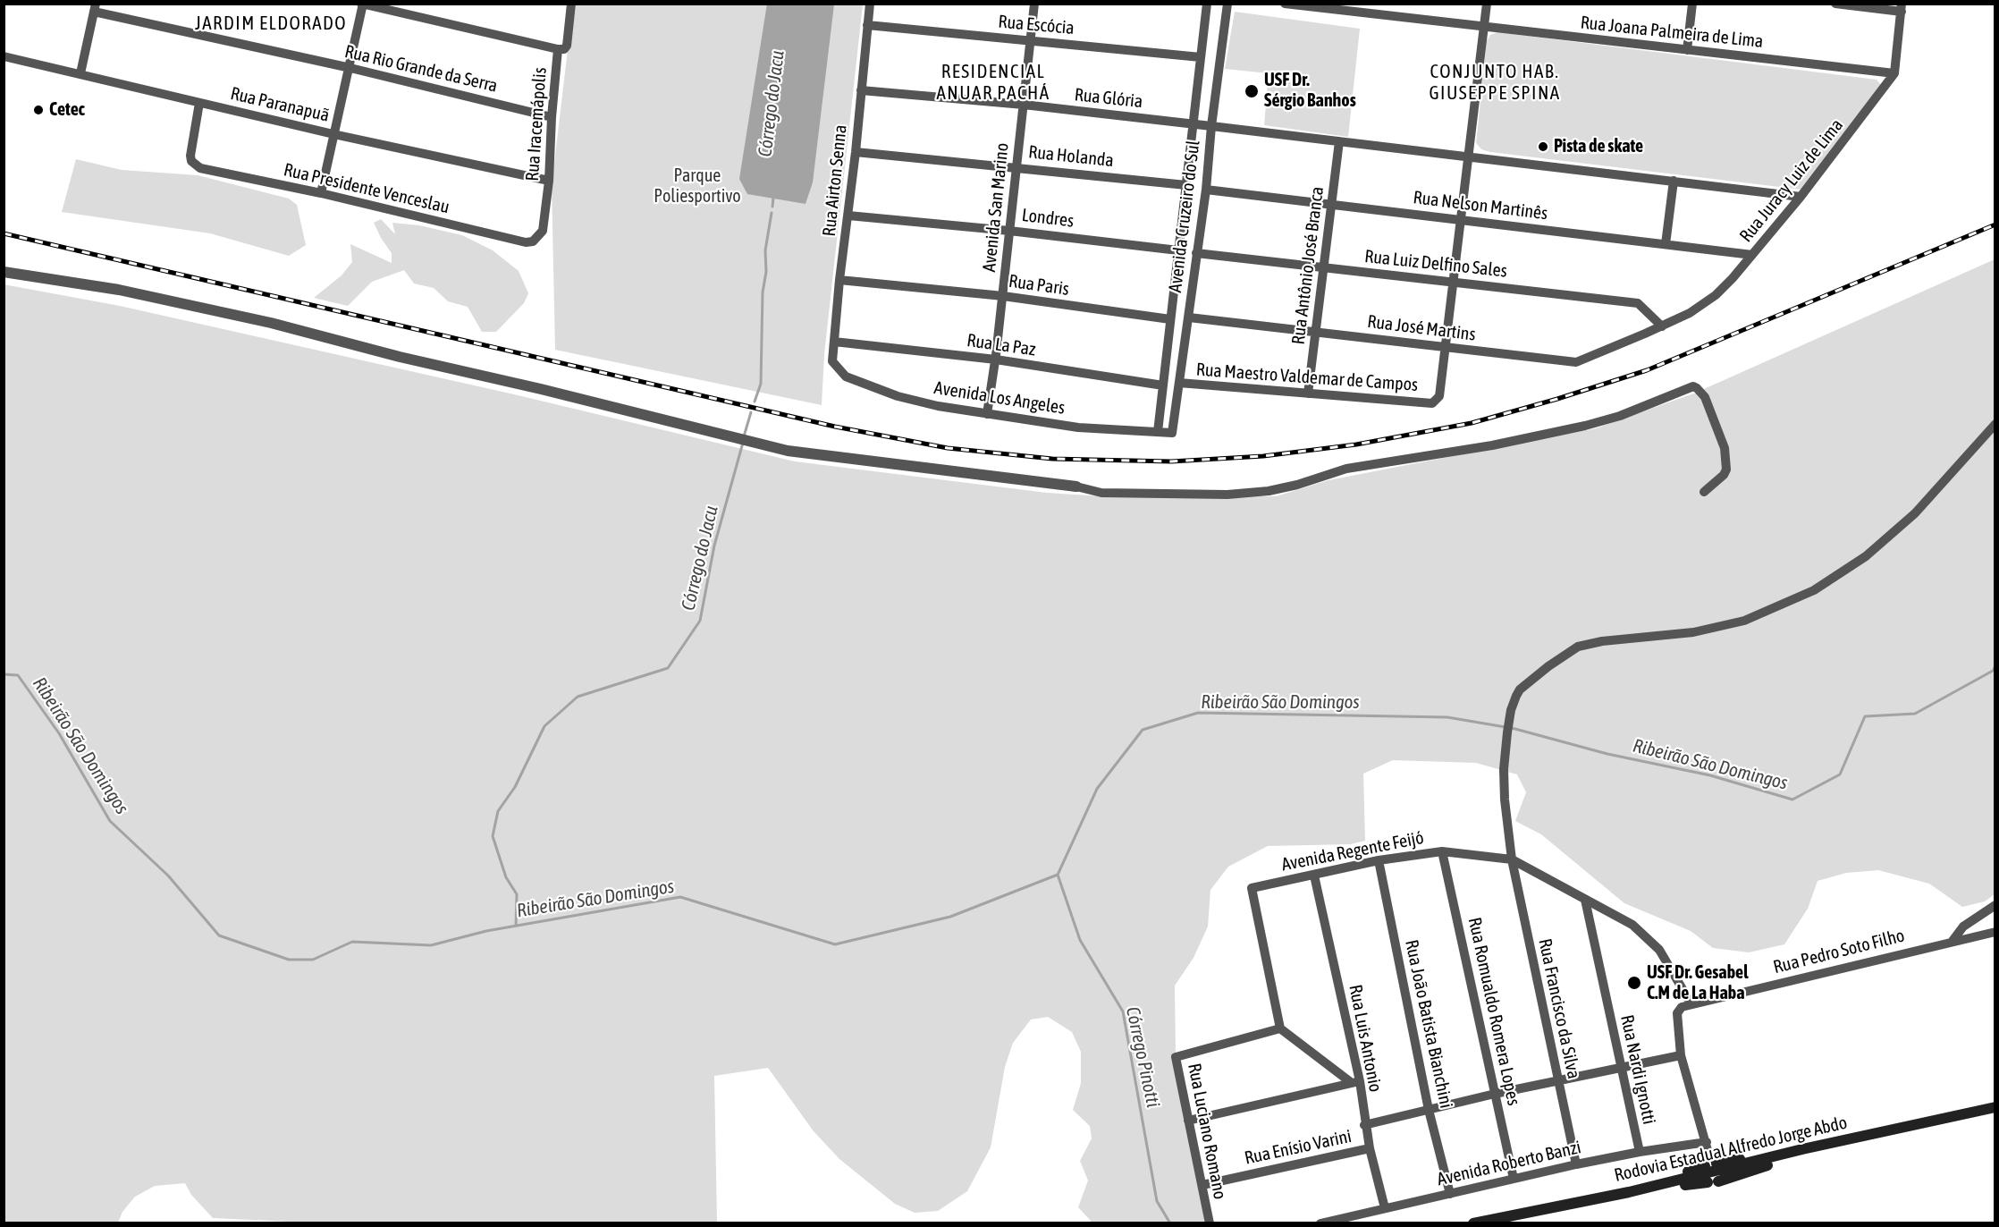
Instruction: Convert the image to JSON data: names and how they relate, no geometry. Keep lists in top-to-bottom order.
{
  "streets": {
    "main road": ["Rodovia Estadual Alfredo Jorge Abdo"],
    "street": [
      "Rua Escócia",
      "Rua Joana Palmeira de Lima",
      "Rua Rio Grande da Serra",
      "Rua Glória",
      "Rua Paranapuã",
      "Rua Iracemápolis",
      "Rua Holanda",
      "Rua Airton Senna",
      "Rua Juracy Luiz de Lima",
      "Rua Presidente Venceslau",
      "Rua Nelson Martinês",
      "Avenida San Marino",
      "Avenida Cruzeiro do Sul",
      "Londres",
      "Rua Luiz Delfino Sales",
      "Rua Antônio José Branca",
      "Rua Paris",
      "Rua José Martins",
      "Rua La Paz",
      "Rua Maestro Valdemar de Campos",
      "Avenida Los Angeles",
      "Avenida Regente Feijó",
      "Rua Pedro Soto Filho",
      "Rua Francisco da Silva",
      "Rua Romualdo Romera Lopes",
      "Rua João Batista Bianchini",
      "Rua Luis Antonio",
      "Rua Nardi Ignotti",
      "Rua Luciano Romano",
      "Rua Enísio Varini",
      "Avenida Roberto Banzi"
    ]
  },
  "crossings": [
    ["Rua Escócia", "Rua Airton Senna"],
    ["Rua Escócia", "Avenida San Marino"],
    ["Rua Escócia", "Avenida Cruzeiro do Sul"],
    ["Rua Joana Palmeira de Lima", "Rua Juracy Luiz de Lima"],
    ["Rua Rio Grande da Serra", "Rua Iracemápolis"],
    ["Rua Glória", "Rua Airton Senna"],
    ["Rua Glória", "Rua Juracy Luiz de Lima"],
    ["Rua Glória", "Avenida San Marino"],
    ["Rua Glória", "Avenida Cruzeiro do Sul"],
    ["Rua Glória", "Rua Antônio José Branca"],
    ["Rua Paranapuã", "Rua Iracemápolis"],
    ["Rua Paranapuã", "Rua Presidente Venceslau"],
    ["Rua Iracemápolis", "Rua Presidente Venceslau"],
    ["Rua Holanda", "Rua Airton Senna"],
    ["Rua Holanda", "Avenida San Marino"],
    ["Rua Holanda", "Avenida Cruzeiro do Sul"],
    ["Rua Airton Senna", "Londres"],
    ["Rua Airton Senna", "Rua Paris"],
    ["Rua Airton Senna", "Rua La Paz"],
    ["Rua Airton Senna", "Avenida Los Angeles"],
    ["Rua Juracy Luiz de Lima", "Rua Nelson Martinês"],
    ["Rua Juracy Luiz de Lima", "Rua Luiz Delfino Sales"],
    ["Rua Juracy Luiz de Lima", "Rua José Martins"],
    ["Rua Nelson Martinês", "Avenida Cruzeiro do Sul"],
    ["Rua Nelson Martinês", "Rua Antônio José Branca"],
    ["Avenida San Marino", "Londres"],
    ["Avenida San Marino", "Rua Paris"],
    ["Avenida San Marino", "Rua La Paz"],
    ["Avenida San Marino", "Avenida Los Angeles"],
    ["Avenida Cruzeiro do Sul", "Londres"],
    ["Avenida Cruzeiro do Sul", "Rua Luiz Delfino Sales"],
    ["Avenida Cruzeiro do Sul", "Rua Paris"],
    ["Avenida Cruzeiro do Sul", "Rua José Martins"],
    ["Avenida Cruzeiro do Sul", "Rua La Paz"],
    ["Avenida Cruzeiro do Sul", "Rua Maestro Valdemar de Campos"],
    ["Avenida Cruzeiro do Sul", "Avenida Los Angeles"],
    ["Rua Luiz Delfino Sales", "Rua Antônio José Branca"],
    ["Rua Antônio José Branca", "Rua José Martins"],
    ["Rua Antônio José Branca", "Rua Maestro Valdemar de Campos"],
    ["Rua José Martins", "Rua Maestro Valdemar de Campos"],
    ["Avenida Regente Feijó", "Rua Pedro Soto Filho"],
    ["Avenida Regente Feijó", "Rua Francisco da Silva"],
    ["Avenida Regente Feijó", "Rua Romualdo Romera Lopes"],
    ["Avenida Regente Feijó", "Rua João Batista Bianchini"],
    ["Avenida Regente Feijó", "Rua Luis Antonio"],
    ["Avenida Regente Feijó", "Rua Nardi Ignotti"],
    ["Avenida Regente Feijó", "Rua Luciano Romano"],
    ["Rua Francisco da Silva", "Avenida Roberto Banzi"],
    ["Rua Romualdo Romera Lopes", "Avenida Roberto Banzi"],
    ["Rua João Batista Bianchini", "Avenida Roberto Banzi"],
    ["Rua Luis Antonio", "Rua Enísio Varini"],
    ["Rua Luis Antonio", "Avenida Roberto Banzi"],
    ["Rua Nardi Ignotti", "Avenida Roberto Banzi"],
    ["Rua Luciano Romano", "Rua Enísio Varini"]
  ],
  "districts": ["JARDIM ELDORADO", "RESIDENCIAL ANUAR PACHÁ", "CONJUNTO HAB. GIUSEPPE SPINA"],
  "water": ["Córrego do Jacu", "Ribeirão São Domingos", "Córrego Pinotti"],
  "parks": ["Parque Poliesportivo"],
  "places": [
    "USF Dr. Sérgio Banhos",
    "Cetec",
    "Pista de skate",
    "USF Dr. Gesabel C.M de La Haba"
  ]
}
